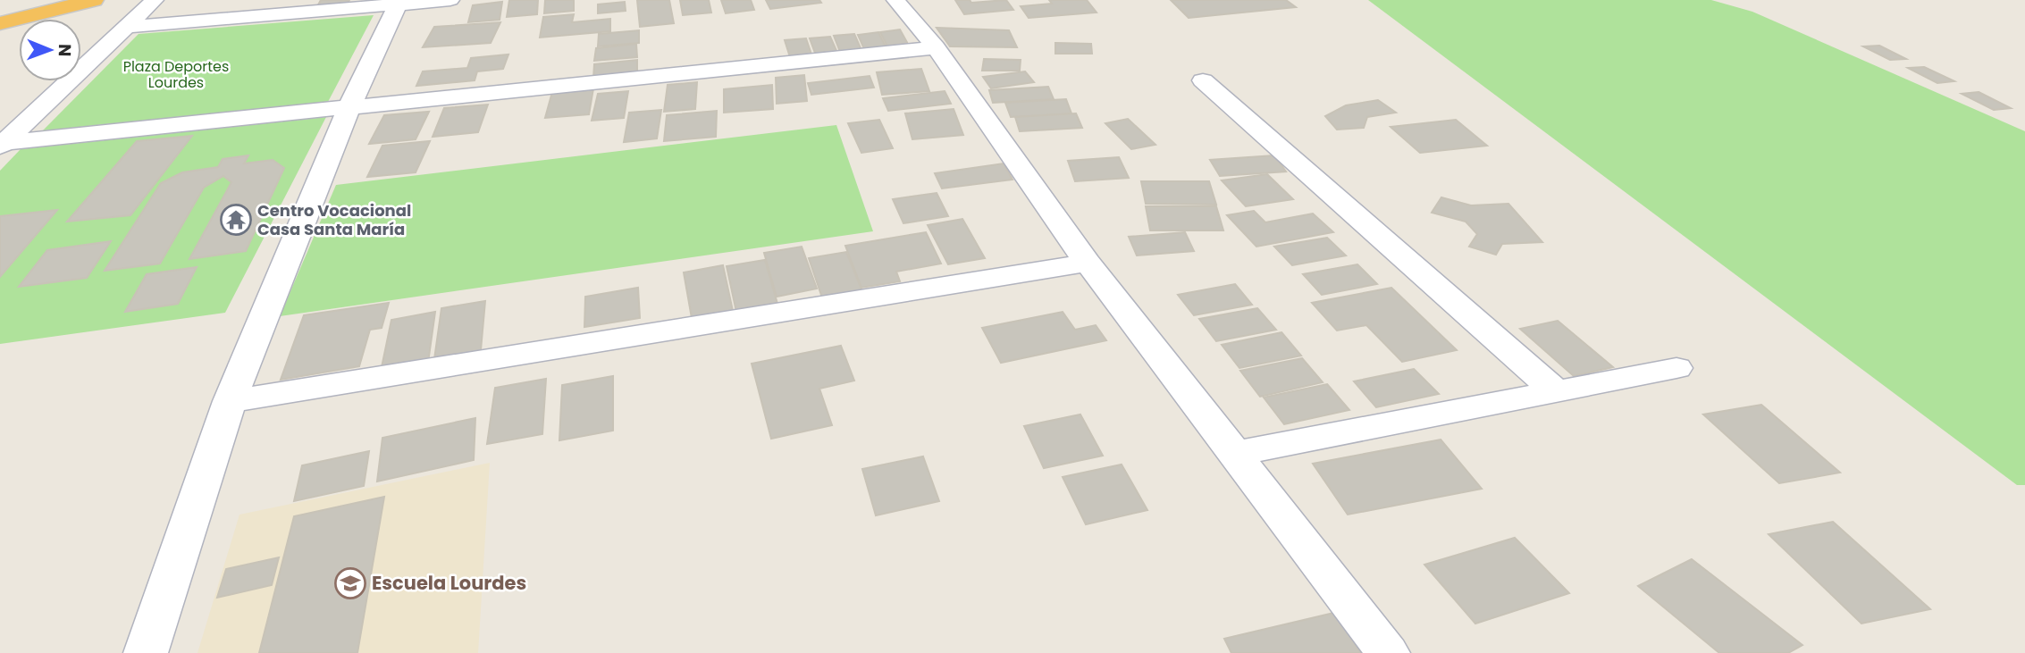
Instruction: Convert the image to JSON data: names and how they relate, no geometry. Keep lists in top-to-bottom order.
{
  "parks": ["Plaza Deportes Lourdes"],
  "places": {
    "temple": ["Centro Vocacional Casa Santa María"],
    "school or university": ["Escuela Lourdes"]
  },
  "north": "right"
}
